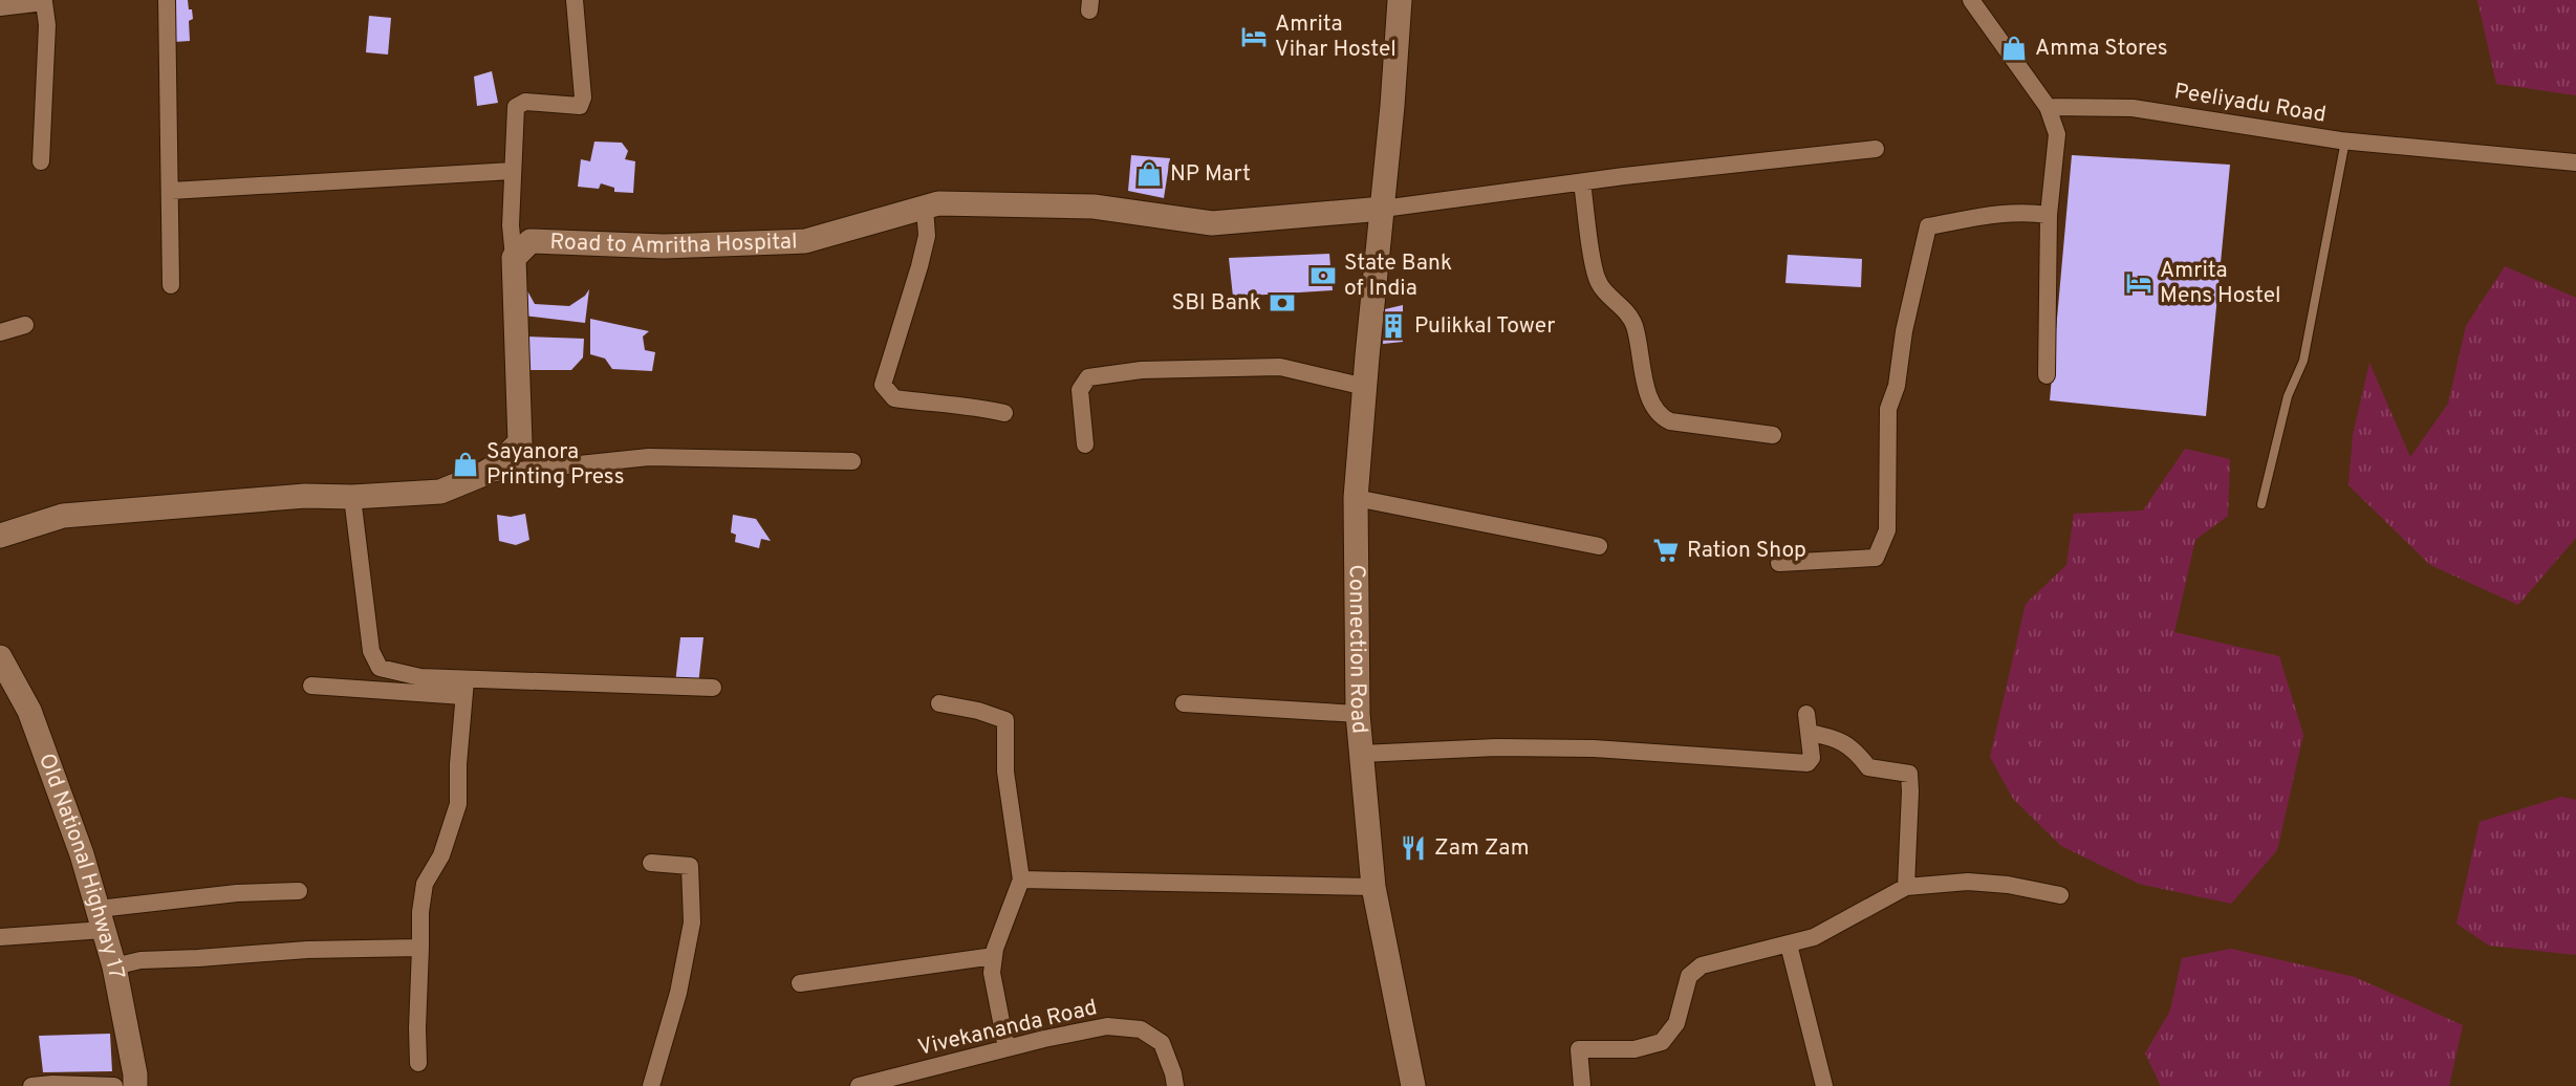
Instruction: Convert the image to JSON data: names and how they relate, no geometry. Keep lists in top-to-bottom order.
{
  "streets": {
    "street": [
      "Peeliyadu Road",
      "Road to Amritha Hospital",
      "Connection Road",
      "Old National Highway 17",
      "Vivekananda Road"
    ]
  },
  "crossings": [
    ["Road to Amritha Hospital", "Connection Road"]
  ],
  "places": {
    "hotel": ["Amrita Vihar Hostel", "Amrita Mens Hostel"],
    "shop": ["Amma Stores", "NP Mart", "Sayanora Printing Press"],
    "bank": ["State Bank of India", "SBI Bank"],
    "building": ["Pulikkal Tower"],
    "supermarket": ["Ration Shop"],
    "restaurant": ["Zam Zam"]
  }
}
